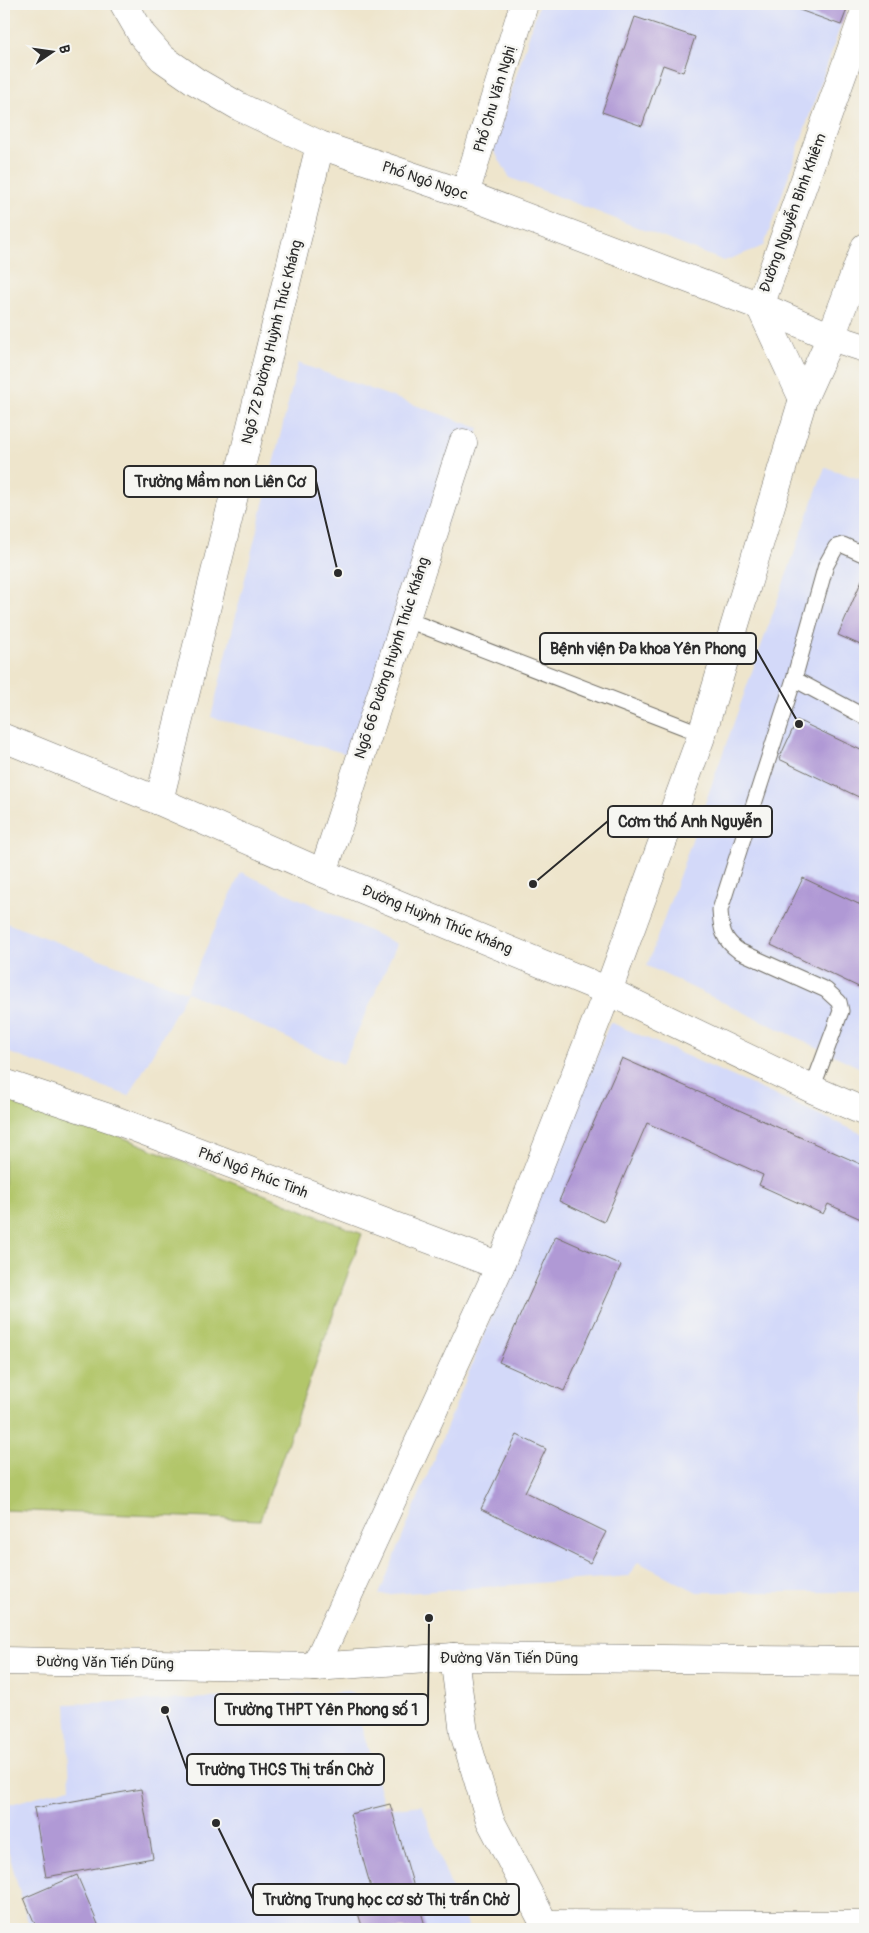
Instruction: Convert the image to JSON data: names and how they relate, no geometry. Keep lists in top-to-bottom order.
{
  "streets": {
    "main road": [
      "Phố Chu Văn Nghị",
      "Phố Ngô Ngọc",
      "Đường Nguyễn Bỉnh Khiêm",
      "Ngõ 72 Đường Huỳnh Thúc Kháng",
      "Ngõ 66 Đường Huỳnh Thúc Kháng",
      "Đường Huỳnh Thúc Kháng",
      "Phố Ngô Phúc Tinh",
      "Đường Văn Tiến Dũng"
    ]
  },
  "crossings": [
    ["Phố Chu Văn Nghị", "Phố Ngô Ngọc"],
    ["Phố Ngô Ngọc", "Đường Nguyễn Bỉnh Khiêm"],
    ["Phố Ngô Ngọc", "Ngõ 72 Đường Huỳnh Thúc Kháng"],
    ["Ngõ 72 Đường Huỳnh Thúc Kháng", "Đường Huỳnh Thúc Kháng"],
    ["Ngõ 66 Đường Huỳnh Thúc Kháng", "Đường Huỳnh Thúc Kháng"]
  ],
  "places": [
    "Trường Mầm non Liên Cơ",
    "Bệnh viện Đa khoa Yên Phong",
    "Cơm thố Anh Nguyễn",
    "Trường THPT Yên Phong số 1",
    "Trường THCS Thị trấn Chờ",
    "Trường Trung học cơ sở Thị trấn Chờ"
  ],
  "north": "right"
}
